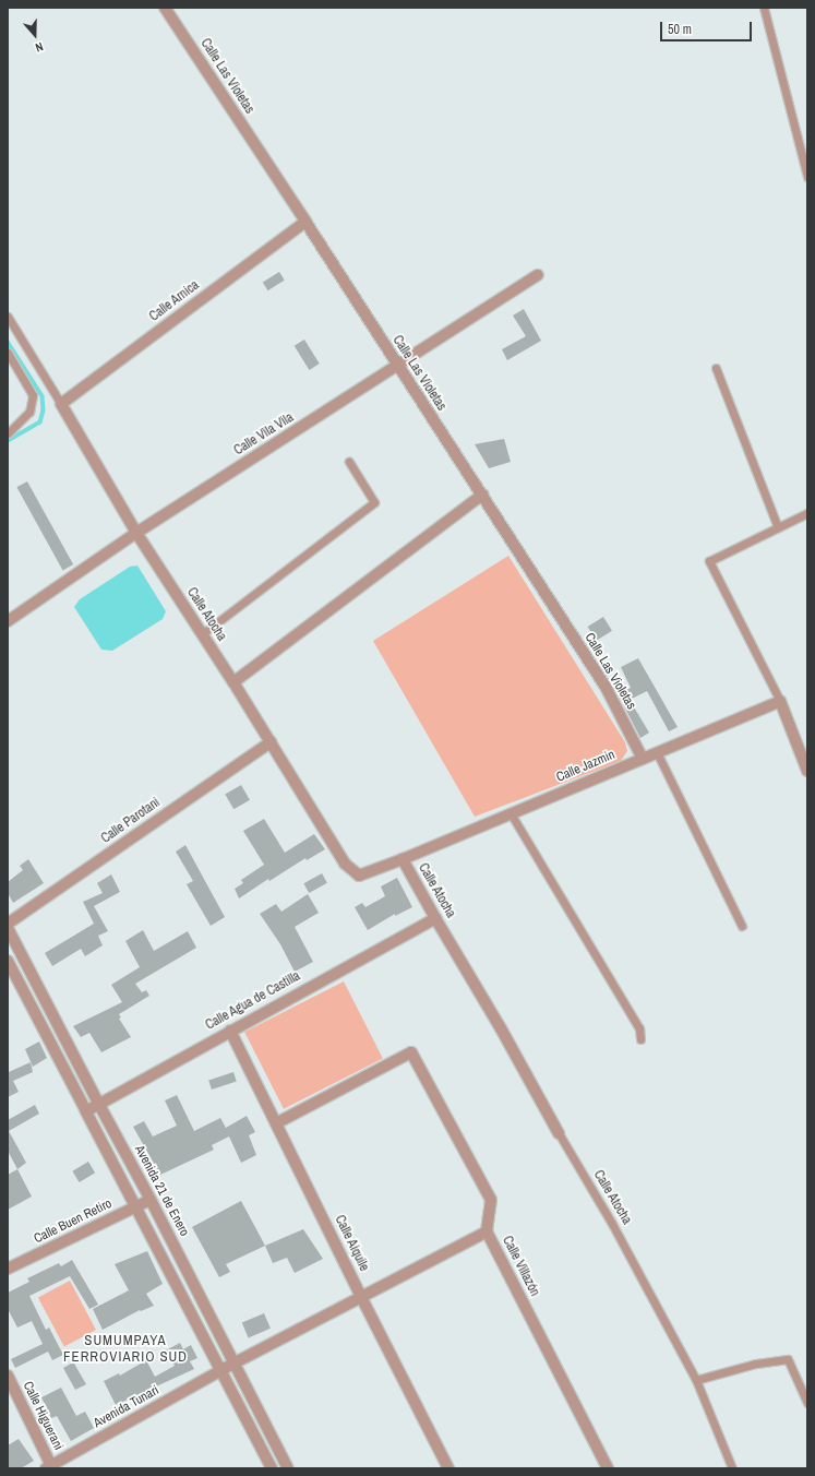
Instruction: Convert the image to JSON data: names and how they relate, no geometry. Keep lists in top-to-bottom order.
{
  "streets": {
    "street": [
      "Calle Las Violetas",
      "Calle Arnica",
      "Calle Vila Vila",
      "Calle Atocha",
      "Calle Jazmin",
      "Calle Parotani",
      "Calle Agua de Castilla",
      "Avenida 21 de Enero",
      "Calle Buen Retiro",
      "Calle Aiquile",
      "Calle Villazón",
      "Avenida Tunari",
      "Calle Higuerani"
    ]
  },
  "crossings": [
    ["Calle Las Violetas", "Calle Arnica"],
    ["Calle Las Violetas", "Calle Vila Vila"],
    ["Calle Las Violetas", "Calle Jazmin"],
    ["Calle Arnica", "Calle Atocha"],
    ["Calle Vila Vila", "Calle Atocha"],
    ["Calle Atocha", "Calle Jazmin"],
    ["Calle Atocha", "Calle Parotani"],
    ["Calle Atocha", "Calle Agua de Castilla"],
    ["Calle Agua de Castilla", "Avenida 21 de Enero"],
    ["Calle Agua de Castilla", "Calle Aiquile"],
    ["Avenida 21 de Enero", "Calle Buen Retiro"],
    ["Avenida 21 de Enero", "Avenida Tunari"],
    ["Calle Aiquile", "Calle Villazón"],
    ["Calle Aiquile", "Avenida Tunari"],
    ["Calle Villazón", "Avenida Tunari"],
    ["Avenida Tunari", "Calle Higuerani"]
  ],
  "districts": ["SUMUMPAYA FERROVIARIO SUD"],
  "scale_bar": "50 m",
  "north": "bottom"
}
